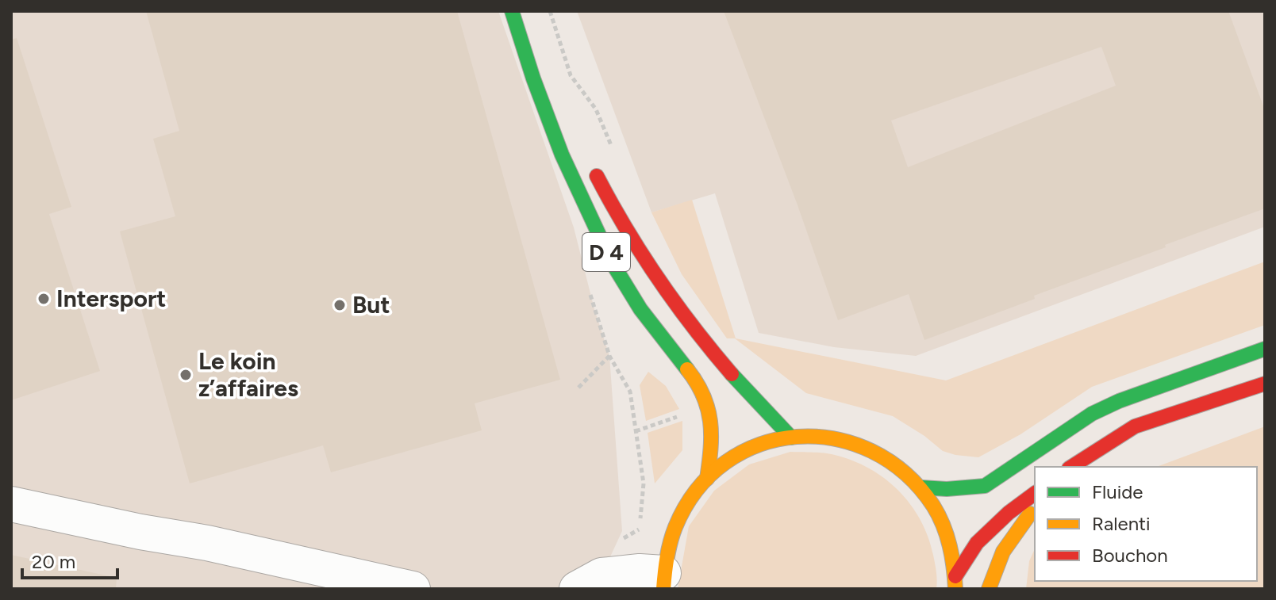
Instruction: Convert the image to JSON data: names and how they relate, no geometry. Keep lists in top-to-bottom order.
{
  "streets": {
    "main road": ["D 4"]
  },
  "places": ["Intersport", "But", "Le koin z’affaires"],
  "legend": ["Fluide", "Ralenti", "Bouchon"],
  "scale_bar": "20 m"
}
